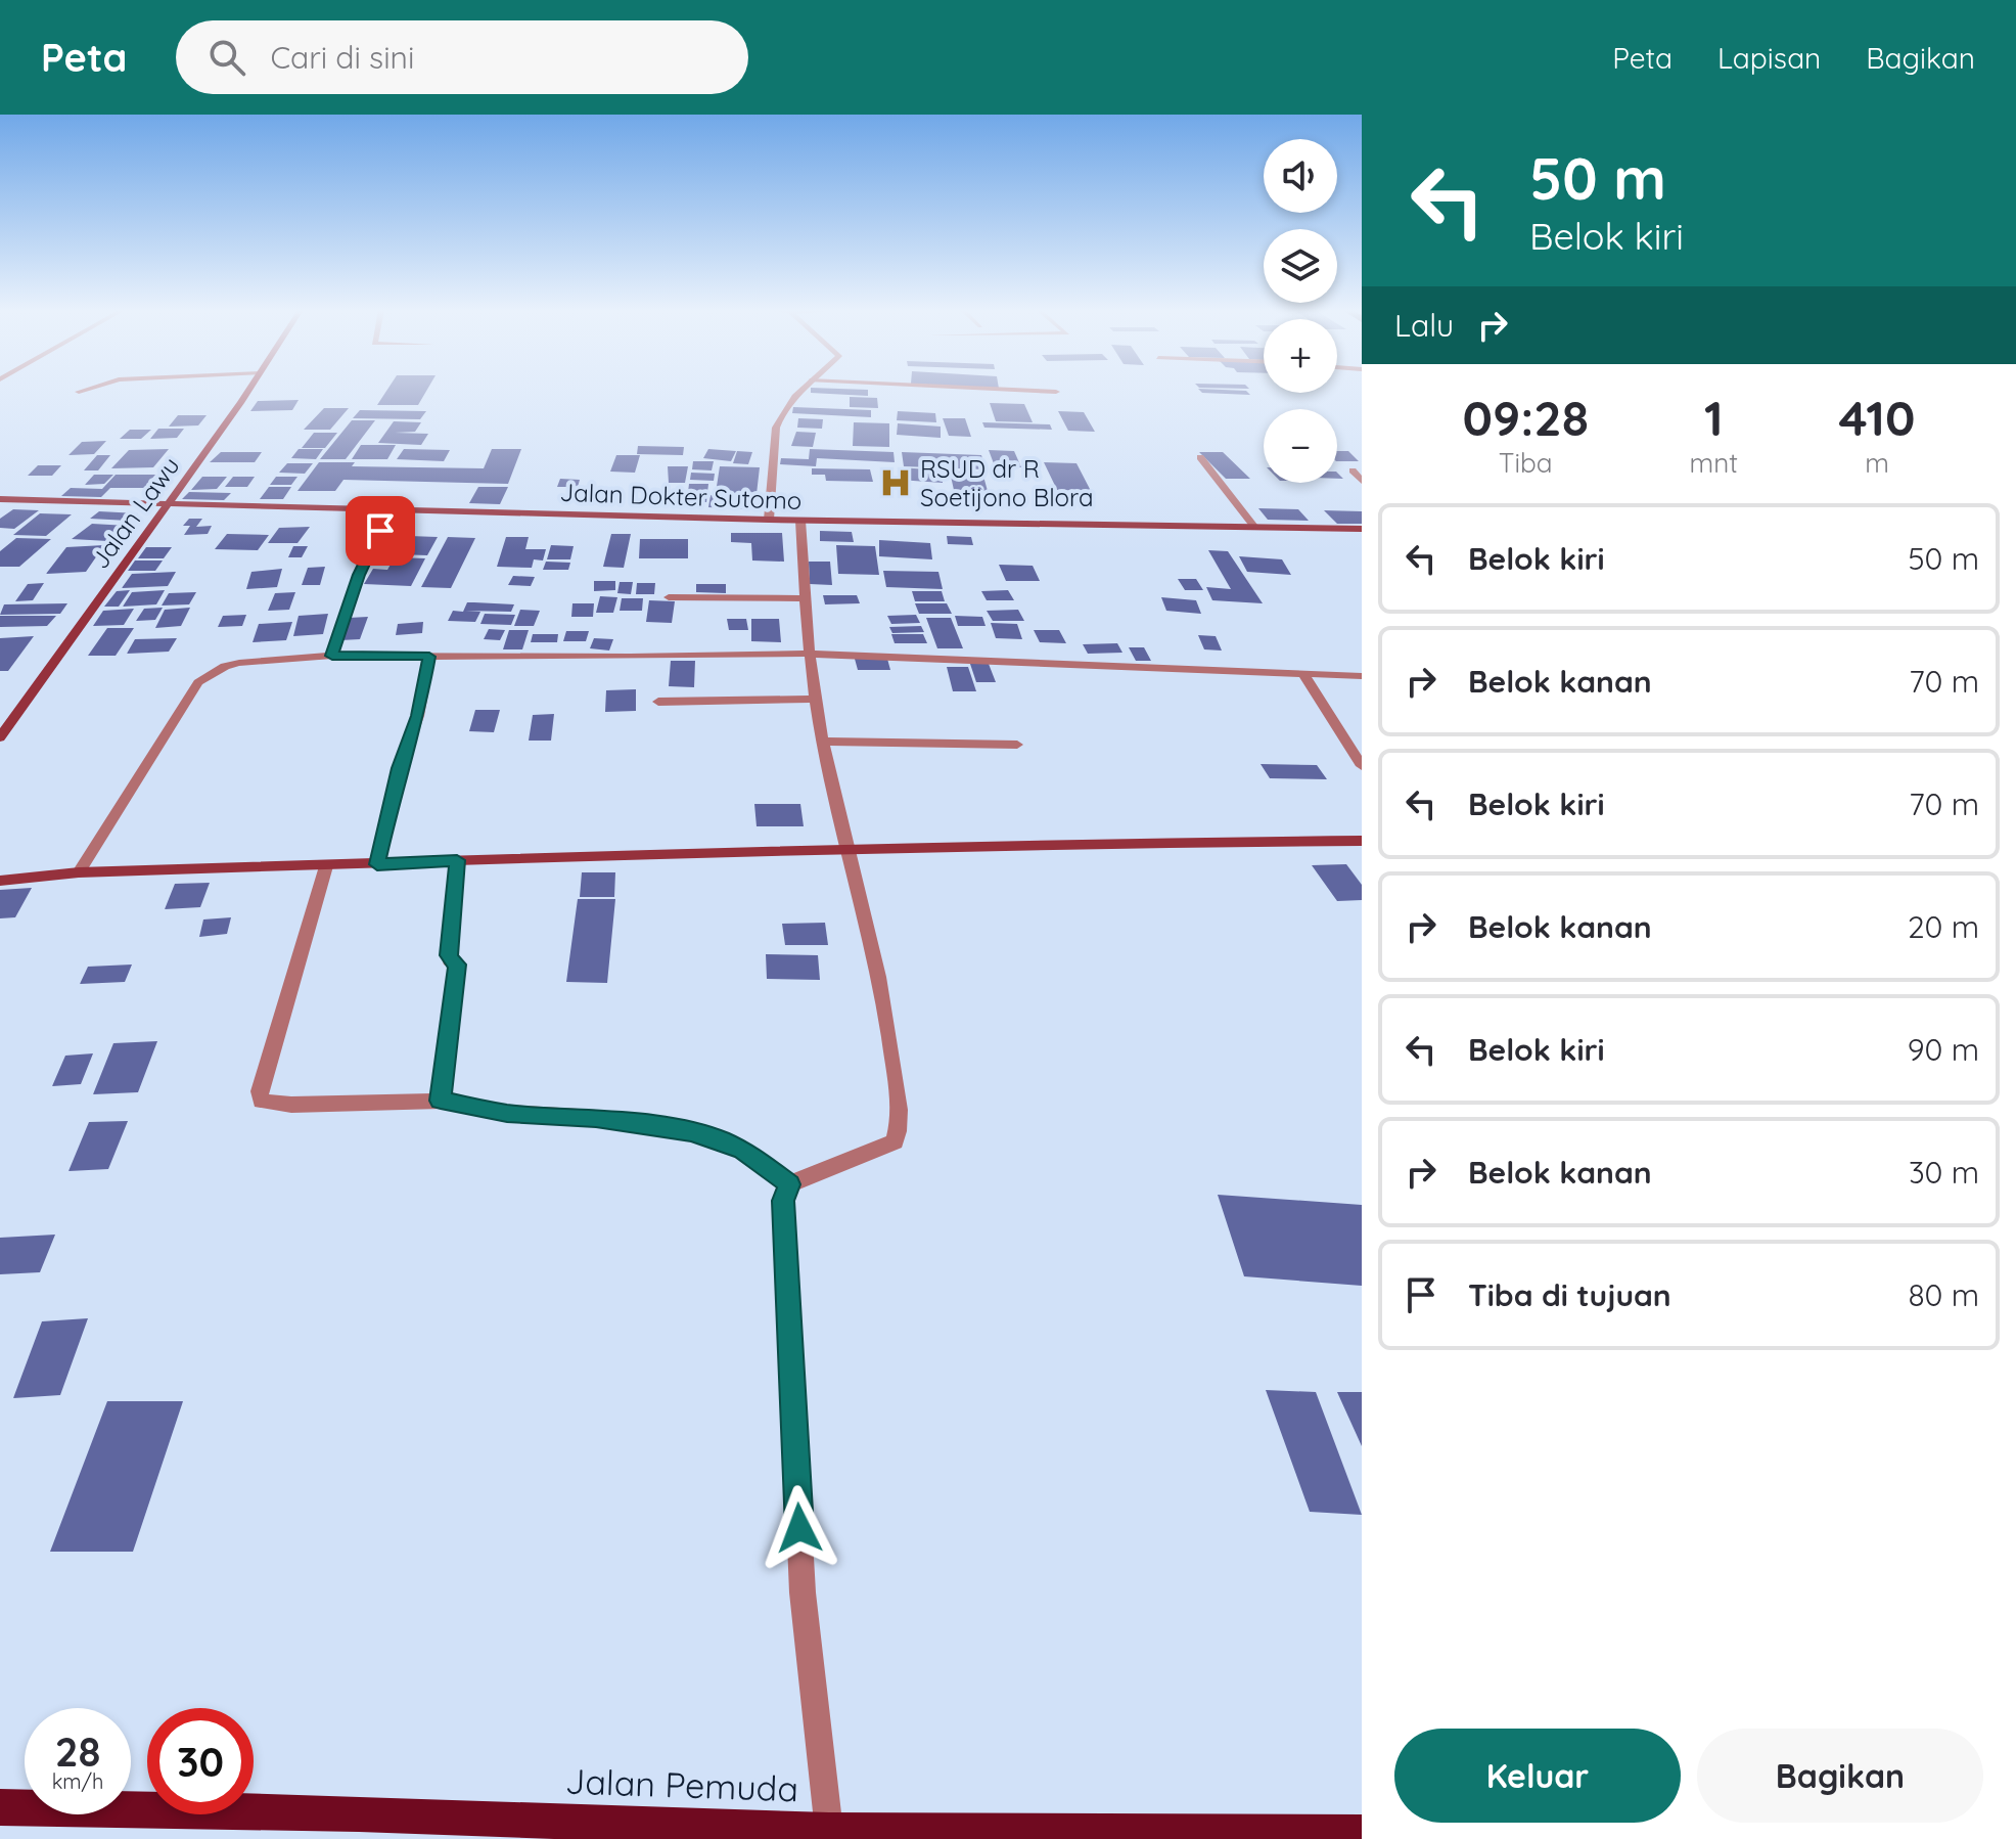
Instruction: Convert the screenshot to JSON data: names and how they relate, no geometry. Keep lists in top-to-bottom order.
{
  "streets": {
    "main road": ["Jalan Dokter Sutomo", "Jalan Lawu", "Jalan Pemuda"]
  },
  "crossings": [
    ["Jalan Dokter Sutomo", "Jalan Lawu"]
  ],
  "places": {
    "hospital": ["RSUD dr R Soetijono Blora"]
  },
  "page": {
    "header": "Peta",
    "search": "Cari di sini",
    "nav": ["Peta", "Lapisan", "Bagikan"],
    "turn": ["50 m", "Belok kiri"],
    "map_buttons": ["+", "−"],
    "then": "Lalu",
    "eta": [
      "09:28",
      "Tiba",
      "1",
      "mnt",
      "410",
      "m"
    ],
    "list": [
      {
        "name": "Belok kiri",
        "value": "50 m"
      },
      {
        "name": "Belok kanan",
        "value": "70 m"
      },
      {
        "name": "Belok kiri",
        "value": "70 m"
      },
      {
        "name": "Belok kanan",
        "value": "20 m"
      },
      {
        "name": "Belok kiri",
        "value": "90 m"
      },
      {
        "name": "Belok kanan",
        "value": "30 m"
      },
      {
        "name": "Tiba di tujuan",
        "value": "80 m"
      }
    ],
    "speed": "28 km/h",
    "limit": "30",
    "buttons": ["Keluar", "Bagikan"]
  }
}
